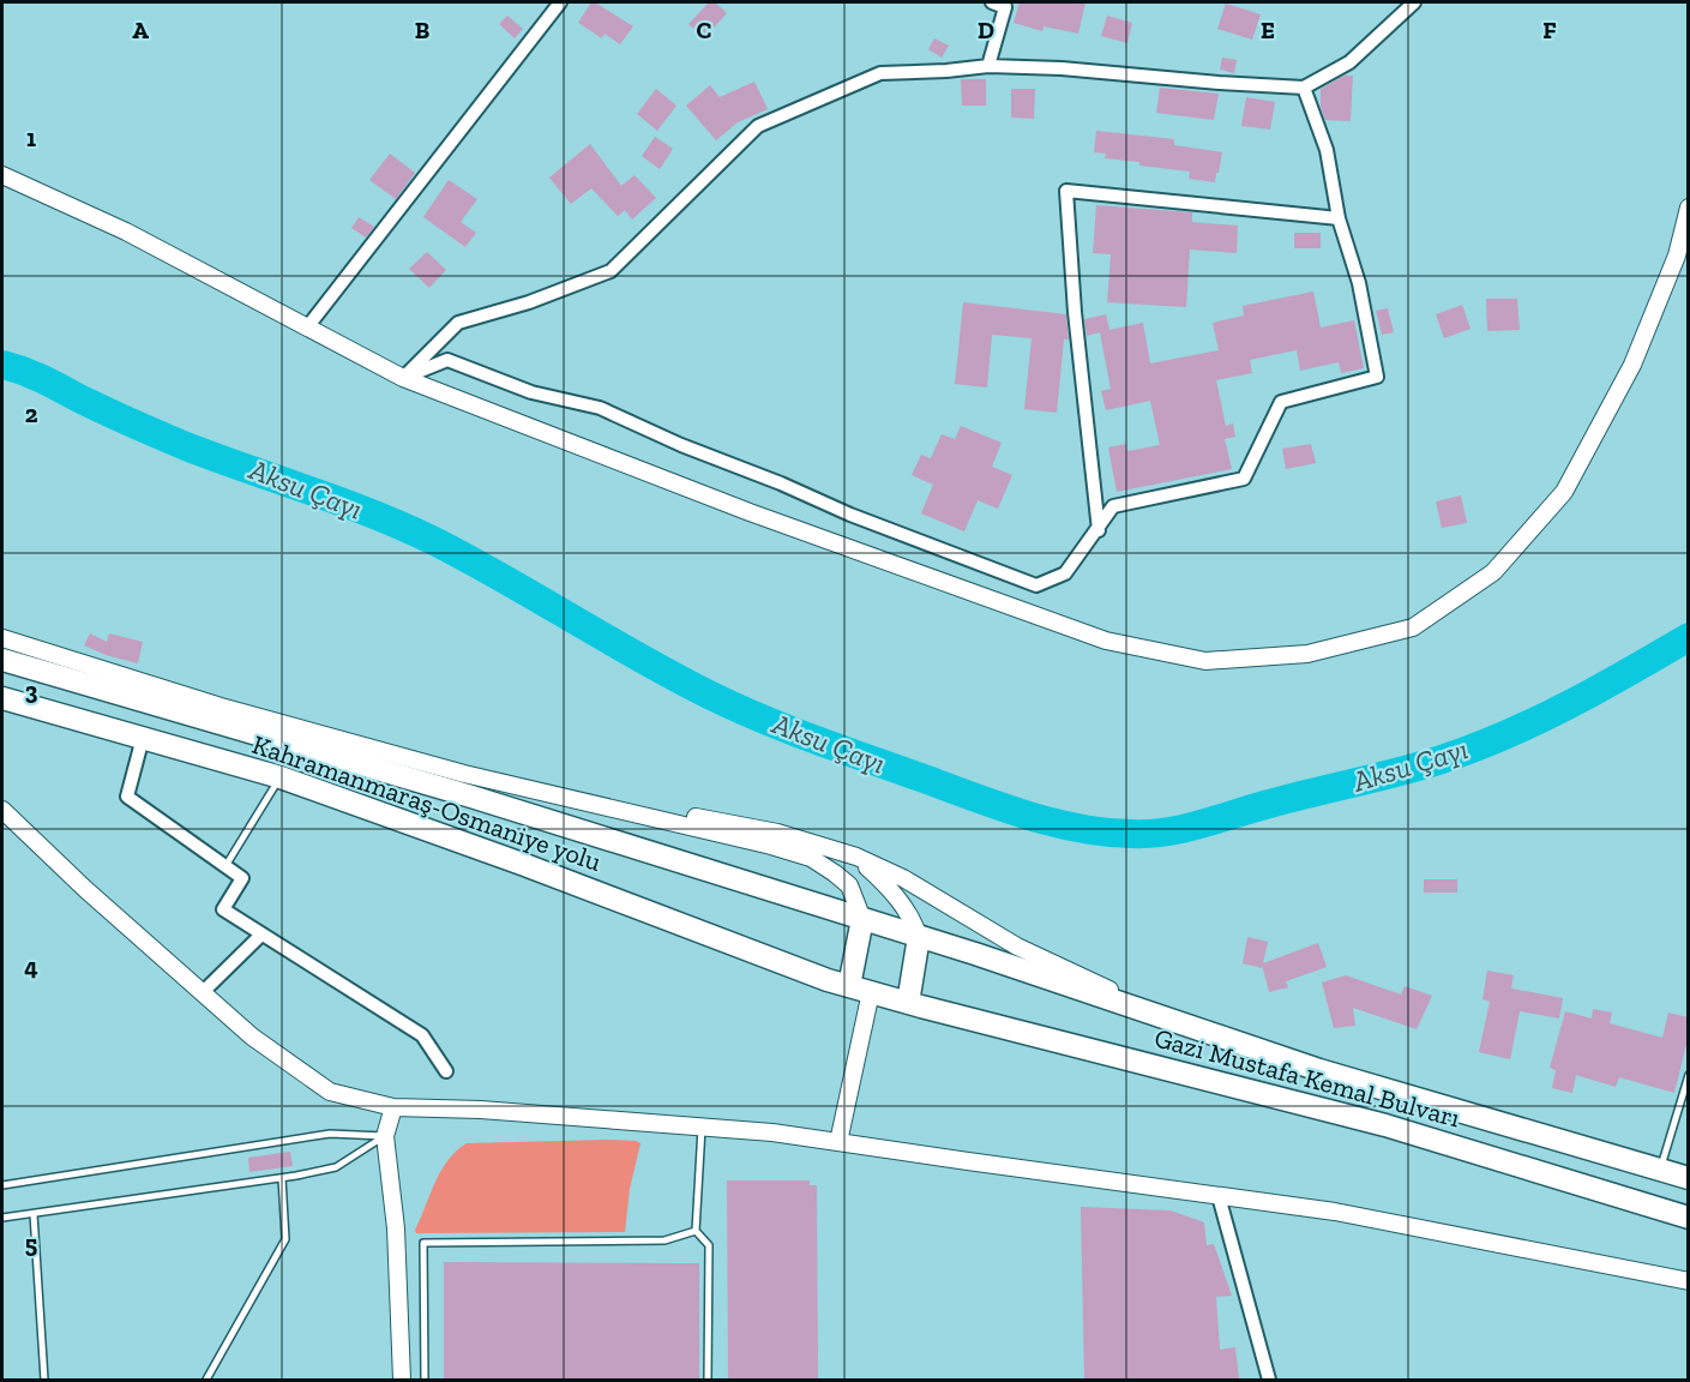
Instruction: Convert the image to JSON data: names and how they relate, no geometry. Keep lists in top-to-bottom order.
{
  "streets": {
    "highway": ["Kahramanmaraş-Osmaniye yolu", "Gazi Mustafa Kemal Bulvarı"]
  },
  "crossings": [
    ["Kahramanmaraş-Osmaniye yolu", "Gazi Mustafa Kemal Bulvarı"]
  ],
  "water": ["Aksu Çayı"],
  "grid": {
    "columns": [
      "A",
      "B",
      "C",
      "D",
      "E",
      "F"
    ],
    "rows": [
      "1",
      "2",
      "3",
      "4",
      "5"
    ]
  }
}
